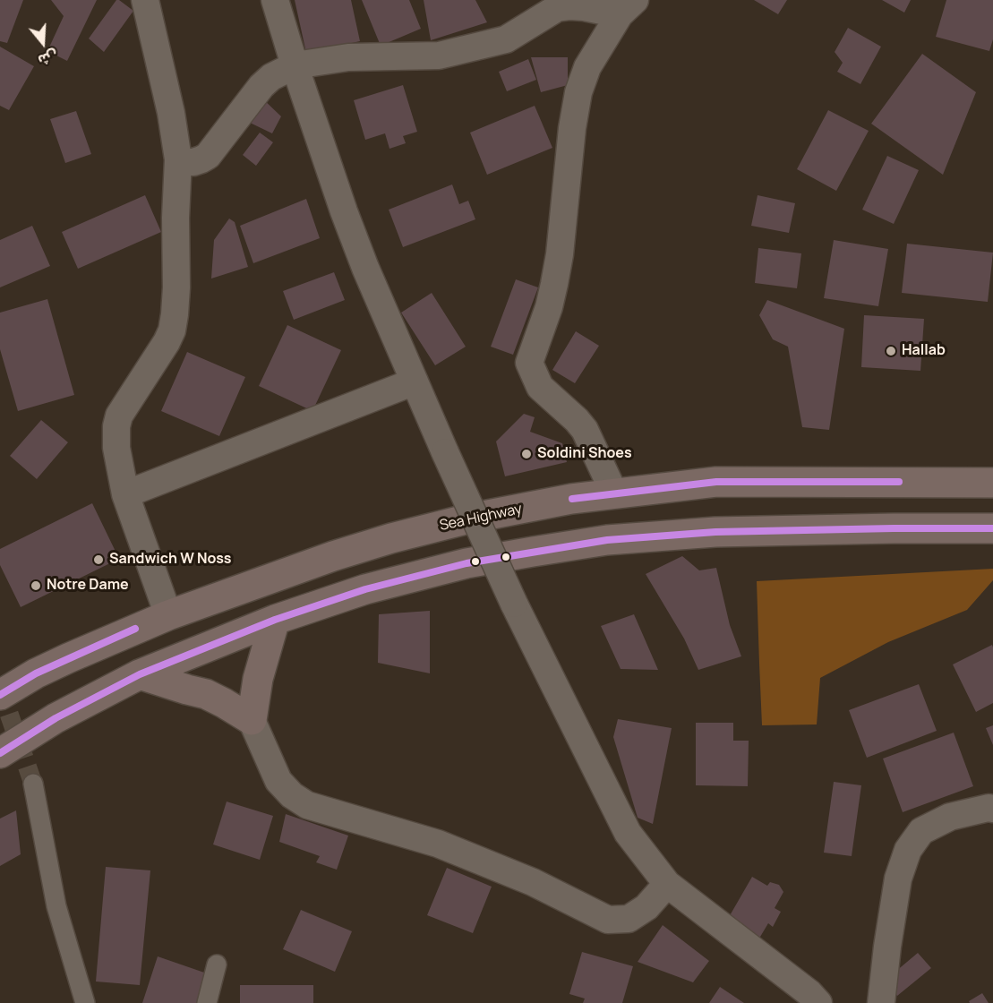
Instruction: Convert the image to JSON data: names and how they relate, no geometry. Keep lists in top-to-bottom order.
{
  "streets": {
    "highway": ["Sea Highway"]
  },
  "places": [
    "Hallab",
    "Soldini Shoes",
    "Sandwich W Noss",
    "Notre Dame"
  ],
  "north": "bottom"
}
